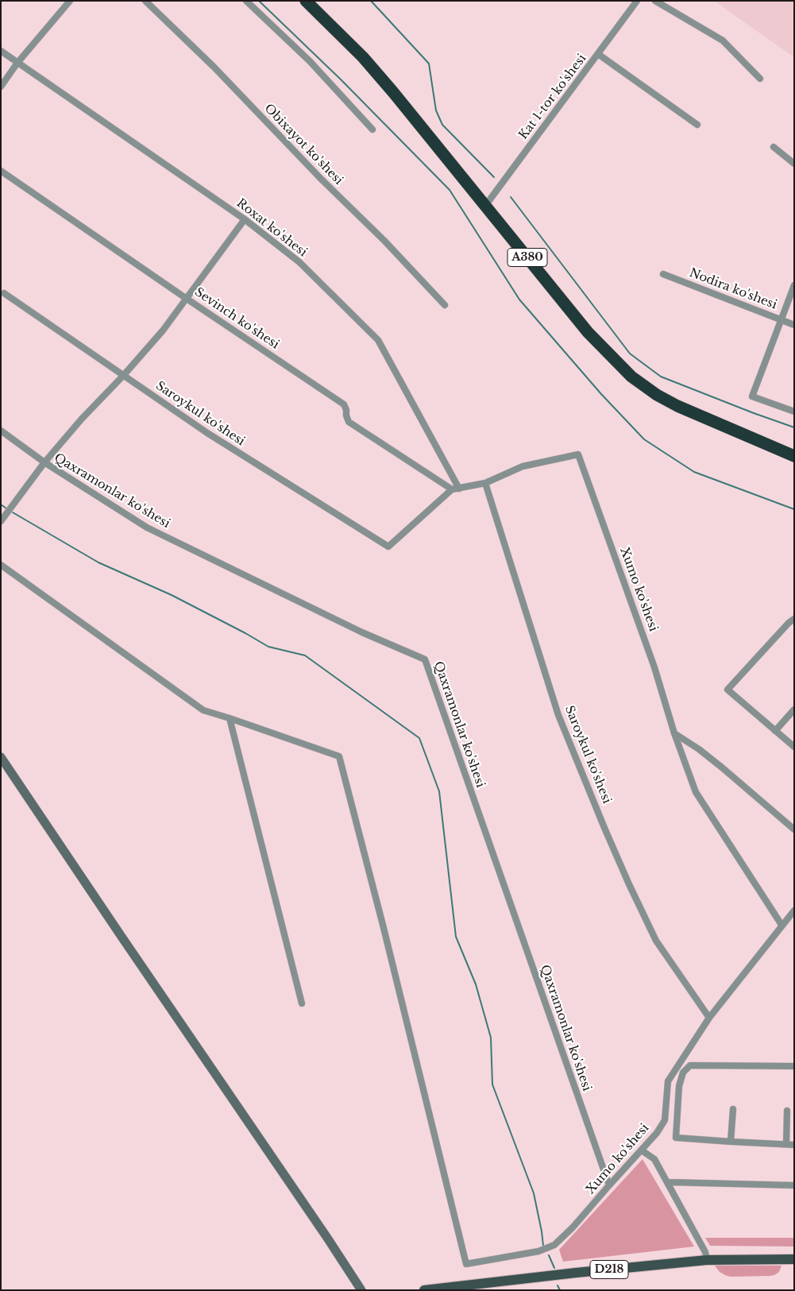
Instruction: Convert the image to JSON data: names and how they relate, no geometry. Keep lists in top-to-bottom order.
{
  "streets": {
    "highway": ["A380"],
    "main road": ["D218"],
    "street": [
      "Kat 1-tor ko'shesi",
      "Obixayot ko'shesi",
      "Roxat ko'shesi",
      "Nodira ko'shesi",
      "Sevinch ko'shesi",
      "Saroykul ko'shesi",
      "Qaxramonlar ko'shesi",
      "Xumo ko'shesi"
    ]
  },
  "crossings": [
    ["Kat 1-tor ko'shesi", "A380"],
    ["Sevinch ko'shesi", "Saroykul ko'shesi"],
    ["Saroykul ko'shesi", "Xumo ko'shesi"],
    ["Qaxramonlar ko'shesi", "Xumo ko'shesi"]
  ]
}
